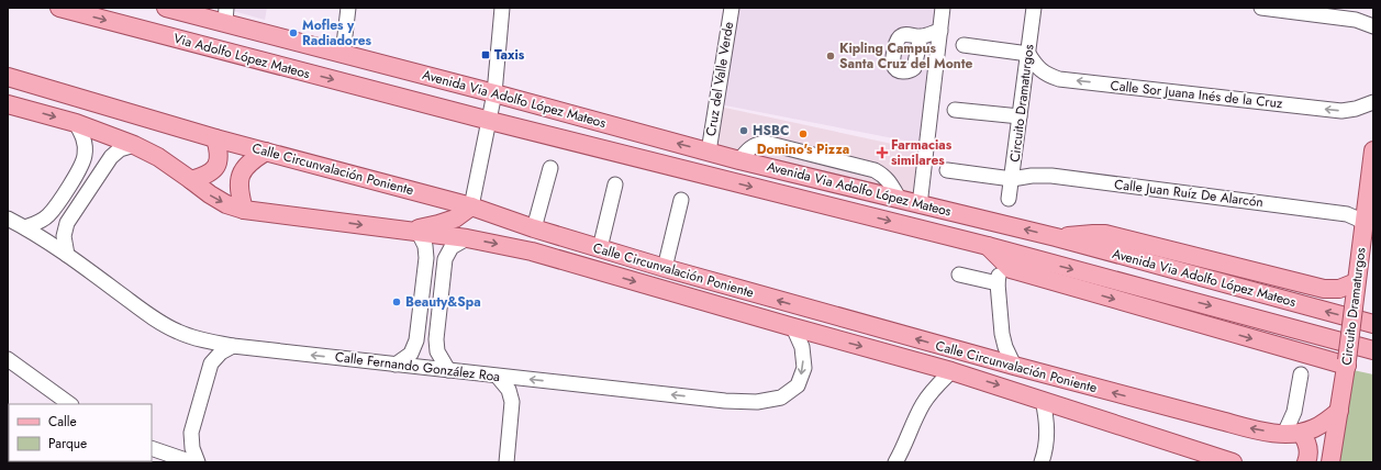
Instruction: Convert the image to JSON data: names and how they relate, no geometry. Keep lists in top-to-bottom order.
{
  "streets": {
    "main road": [
      "Via Adolfo López Mateos",
      "Avenida Via Adolfo López Mateos",
      "Circuito Dramaturgos",
      "Calle Circunvalación Poniente"
    ],
    "street": [
      "Cruz del Valle Verde",
      "Calle Sor Juana Inés de la Cruz",
      "Calle Juan Ruíz De Alarcón",
      "Calle Fernando González Roa"
    ]
  },
  "crossings": [
    ["Via Adolfo López Mateos", "Avenida Via Adolfo López Mateos"],
    ["Cruz del Valle Verde", "Avenida Via Adolfo López Mateos"],
    ["Calle Sor Juana Inés de la Cruz", "Circuito Dramaturgos"],
    ["Circuito Dramaturgos", "Calle Juan Ruíz De Alarcón"],
    ["Calle Circunvalación Poniente", "Calle Fernando González Roa"]
  ],
  "one_way": ["Via Adolfo López Mateos", "Calle Fernando González Roa"],
  "places": {
    "other": [
      "Mofles y Radiadores",
      "Kipling Campus Santa Cruz del Monte",
      "HSBC",
      "Domino's Pizza",
      "Beauty&Spa"
    ],
    "transit": ["Taxis"],
    "health": ["Farmacias similares"]
  },
  "legend": ["Calle", "Parque"]
}
